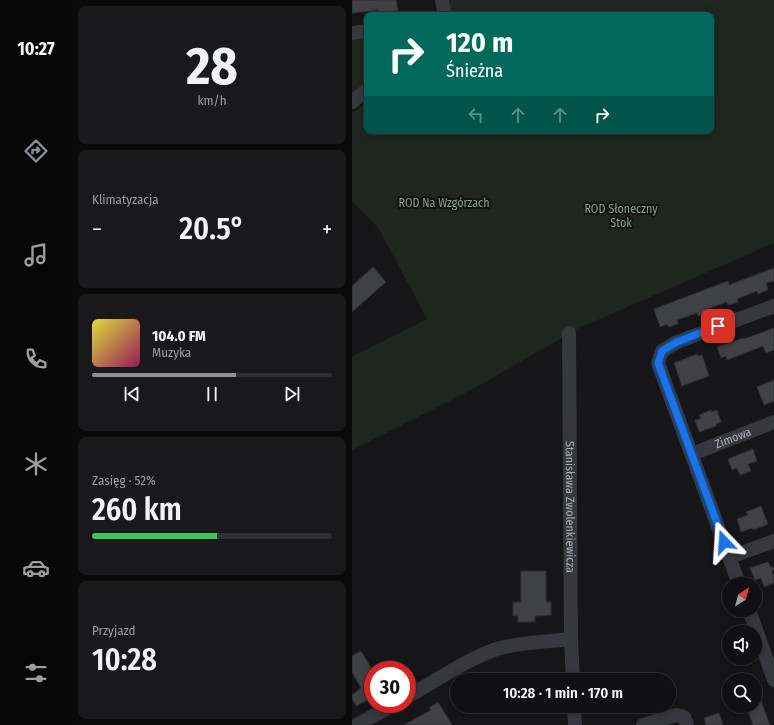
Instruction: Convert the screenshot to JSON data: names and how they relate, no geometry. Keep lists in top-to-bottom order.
{
  "streets": {
    "street": ["Zimowa", "Stanisława Zwolenkiewicza"]
  },
  "parks": ["ROD Na Wzgórzach", "ROD Słoneczny Stok"],
  "north": "top right",
  "page": {
    "tabs": "10:27",
    "tile": [
      ["28", "km/h"],
      "Klimatyzacja",
      ["Zasięg · 52%", "260 km"],
      ["Przyjazd", "10:28"]
    ],
    "turn": ["120 m", "Śnieżna"],
    "heat": ["−", "20.5°", "+"],
    "song": ["104.0 FM", "Muzyka"],
    "limit": "30",
    "trip": "10:28 · 1 min · 170 m"
  }
}
